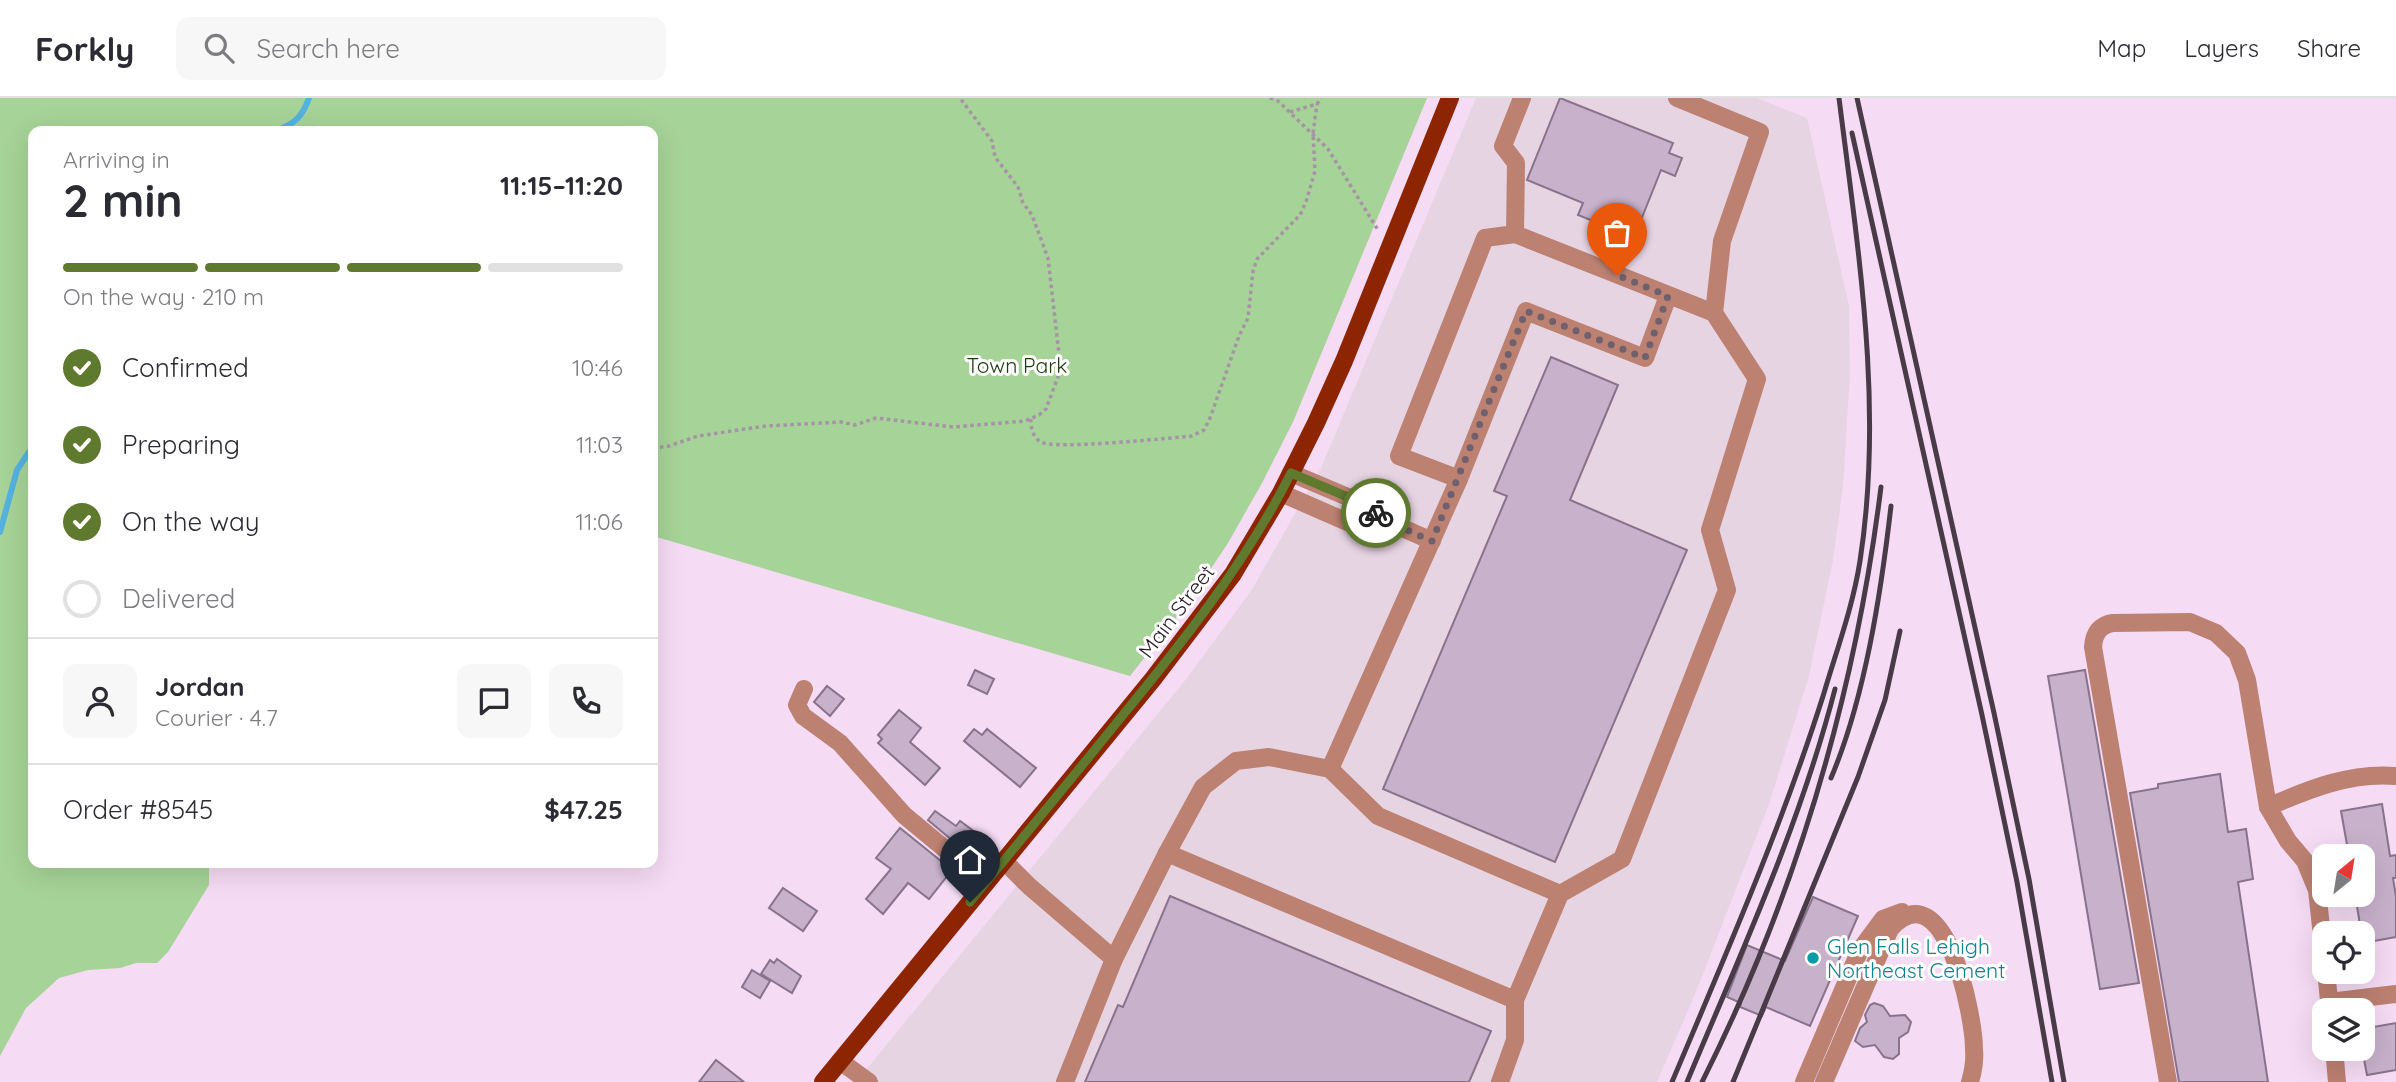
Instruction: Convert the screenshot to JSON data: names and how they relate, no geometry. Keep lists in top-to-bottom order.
{
  "streets": {
    "main road": ["Main Street"]
  },
  "parks": ["Town Park"],
  "places": ["Glen Falls Lehigh Northeast Cement"],
  "north": "top right",
  "page": {
    "header": "Forkly",
    "search": "Search here",
    "nav": ["Map", "Layers", "Share"],
    "heading": ["2 min", "Arriving in", "11:15–11:20"],
    "panel": [
      "Jordan",
      "Courier · 4.7",
      "Order #8545",
      "$47.25"
    ],
    "bar": "On the way · 210 m",
    "list": [
      ["Confirmed", "10:46"],
      ["Preparing", "11:03"],
      ["On the way", "11:06"],
      "Delivered"
    ]
  }
}
